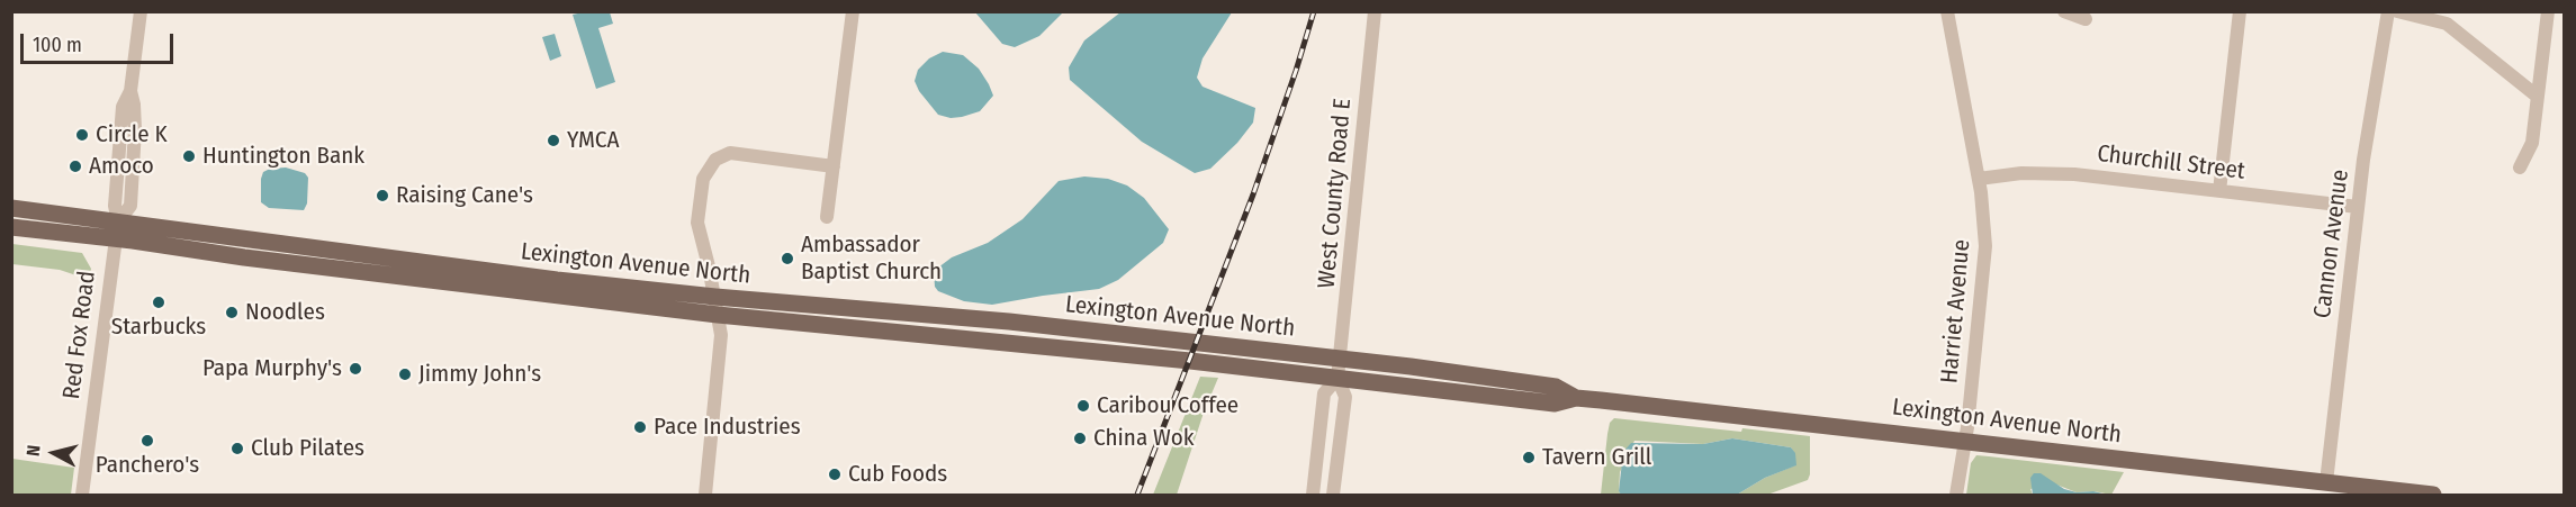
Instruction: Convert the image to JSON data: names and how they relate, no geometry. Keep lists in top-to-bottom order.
{
  "streets": {
    "main road": ["Lexington Avenue North"],
    "street": [
      "Churchill Street",
      "West County Road E",
      "Cannon Avenue",
      "Harriet Avenue",
      "Red Fox Road"
    ]
  },
  "crossings": [
    ["Churchill Street", "Cannon Avenue"],
    ["Churchill Street", "Harriet Avenue"],
    ["West County Road E", "Lexington Avenue North"],
    ["Cannon Avenue", "Lexington Avenue North"],
    ["Lexington Avenue North", "Harriet Avenue"],
    ["Lexington Avenue North", "Red Fox Road"]
  ],
  "places": [
    "Circle K",
    "YMCA",
    "Huntington Bank",
    "Amoco",
    "Raising Cane's",
    "Ambassador Baptist Church",
    "Starbucks",
    "Noodles",
    "Papa Murphy's",
    "Jimmy John's",
    "Caribou Coffee",
    "Pace Industries",
    "China Wok",
    "Panchero's",
    "Club Pilates",
    "Tavern Grill",
    "Cub Foods"
  ],
  "scale_bar": "100 m",
  "north": "left"
}
